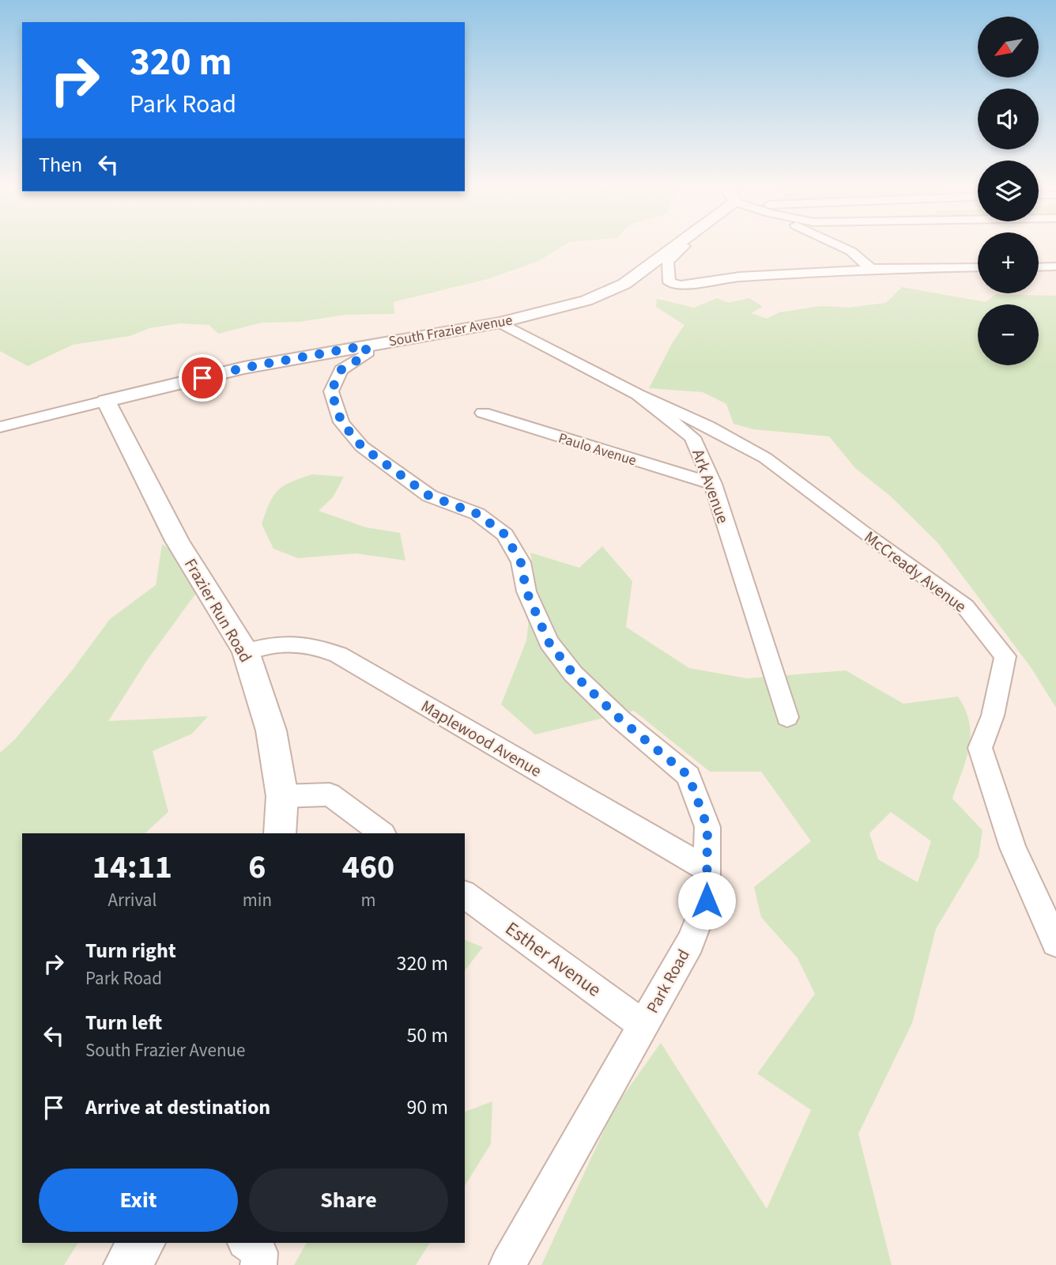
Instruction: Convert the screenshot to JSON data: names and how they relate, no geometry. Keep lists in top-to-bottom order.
{
  "streets": {
    "street": [
      "South Frazier Avenue",
      "Paulo Avenue",
      "Ark Avenue",
      "McCready Avenue",
      "Frazier Run Road",
      "Maplewood Avenue",
      "Esther Avenue",
      "Park Road"
    ]
  },
  "crossings": [
    ["South Frazier Avenue", "Ark Avenue"],
    ["South Frazier Avenue", "Frazier Run Road"],
    ["South Frazier Avenue", "Park Road"],
    ["Paulo Avenue", "Ark Avenue"],
    ["Ark Avenue", "McCready Avenue"],
    ["Frazier Run Road", "Maplewood Avenue"],
    ["Maplewood Avenue", "Park Road"],
    ["Esther Avenue", "Park Road"]
  ],
  "north": "bottom left",
  "page": {
    "map_buttons": ["+", "−"],
    "turn": ["320 m", "Park Road"],
    "then": "Then",
    "eta": [
      "14:11",
      "Arrival",
      "6",
      "min",
      "460",
      "m"
    ],
    "list": [
      {
        "name": "Turn right",
        "note": "Park Road",
        "value": "320 m"
      },
      {
        "name": "Turn left",
        "note": "South Frazier Avenue",
        "value": "50 m"
      },
      {
        "name": "Arrive at destination",
        "value": "90 m"
      }
    ],
    "buttons": ["Exit", "Share"]
  }
}
